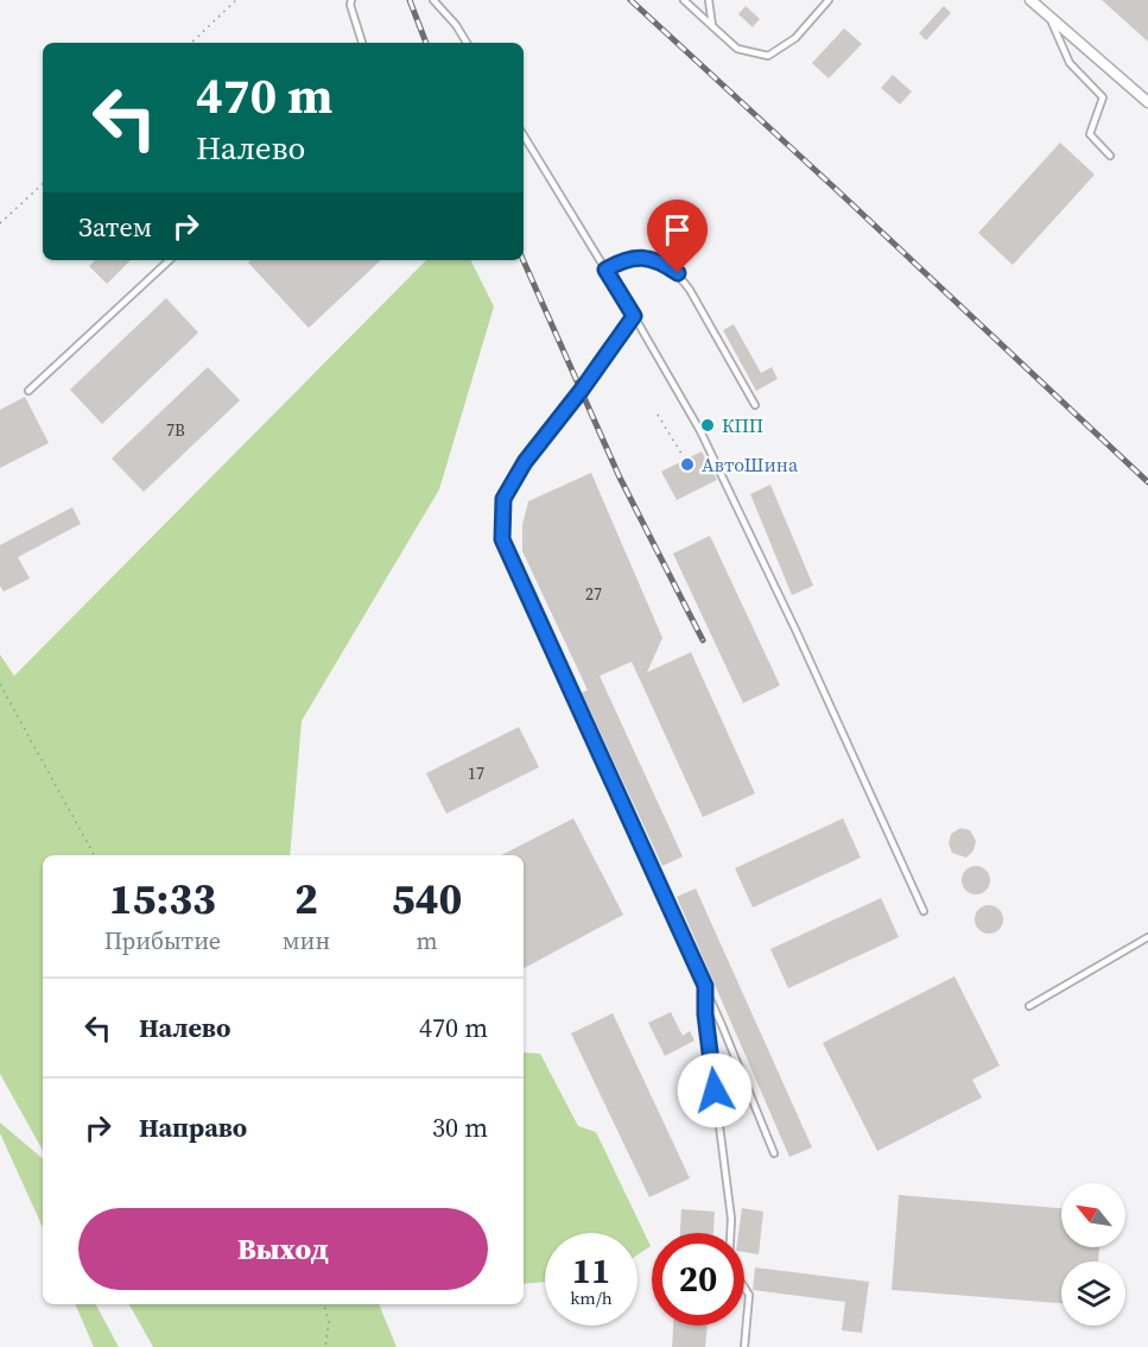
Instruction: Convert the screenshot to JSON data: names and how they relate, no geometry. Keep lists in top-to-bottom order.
{
  "places": ["КПП", "АвтоШина"],
  "house_numbers": ["7В", "27", "17"],
  "north": "top left",
  "page": {
    "turn": ["470 m", "Налево"],
    "then": "Затем",
    "eta": [
      "15:33",
      "Прибытие",
      "2",
      "мин",
      "540",
      "m"
    ],
    "list": [
      {
        "name": "Налево",
        "value": "470 m"
      },
      {
        "name": "Направо",
        "value": "30 m"
      }
    ],
    "buttons": "Выход",
    "speed": "11 km/h",
    "limit": "20"
  }
}
